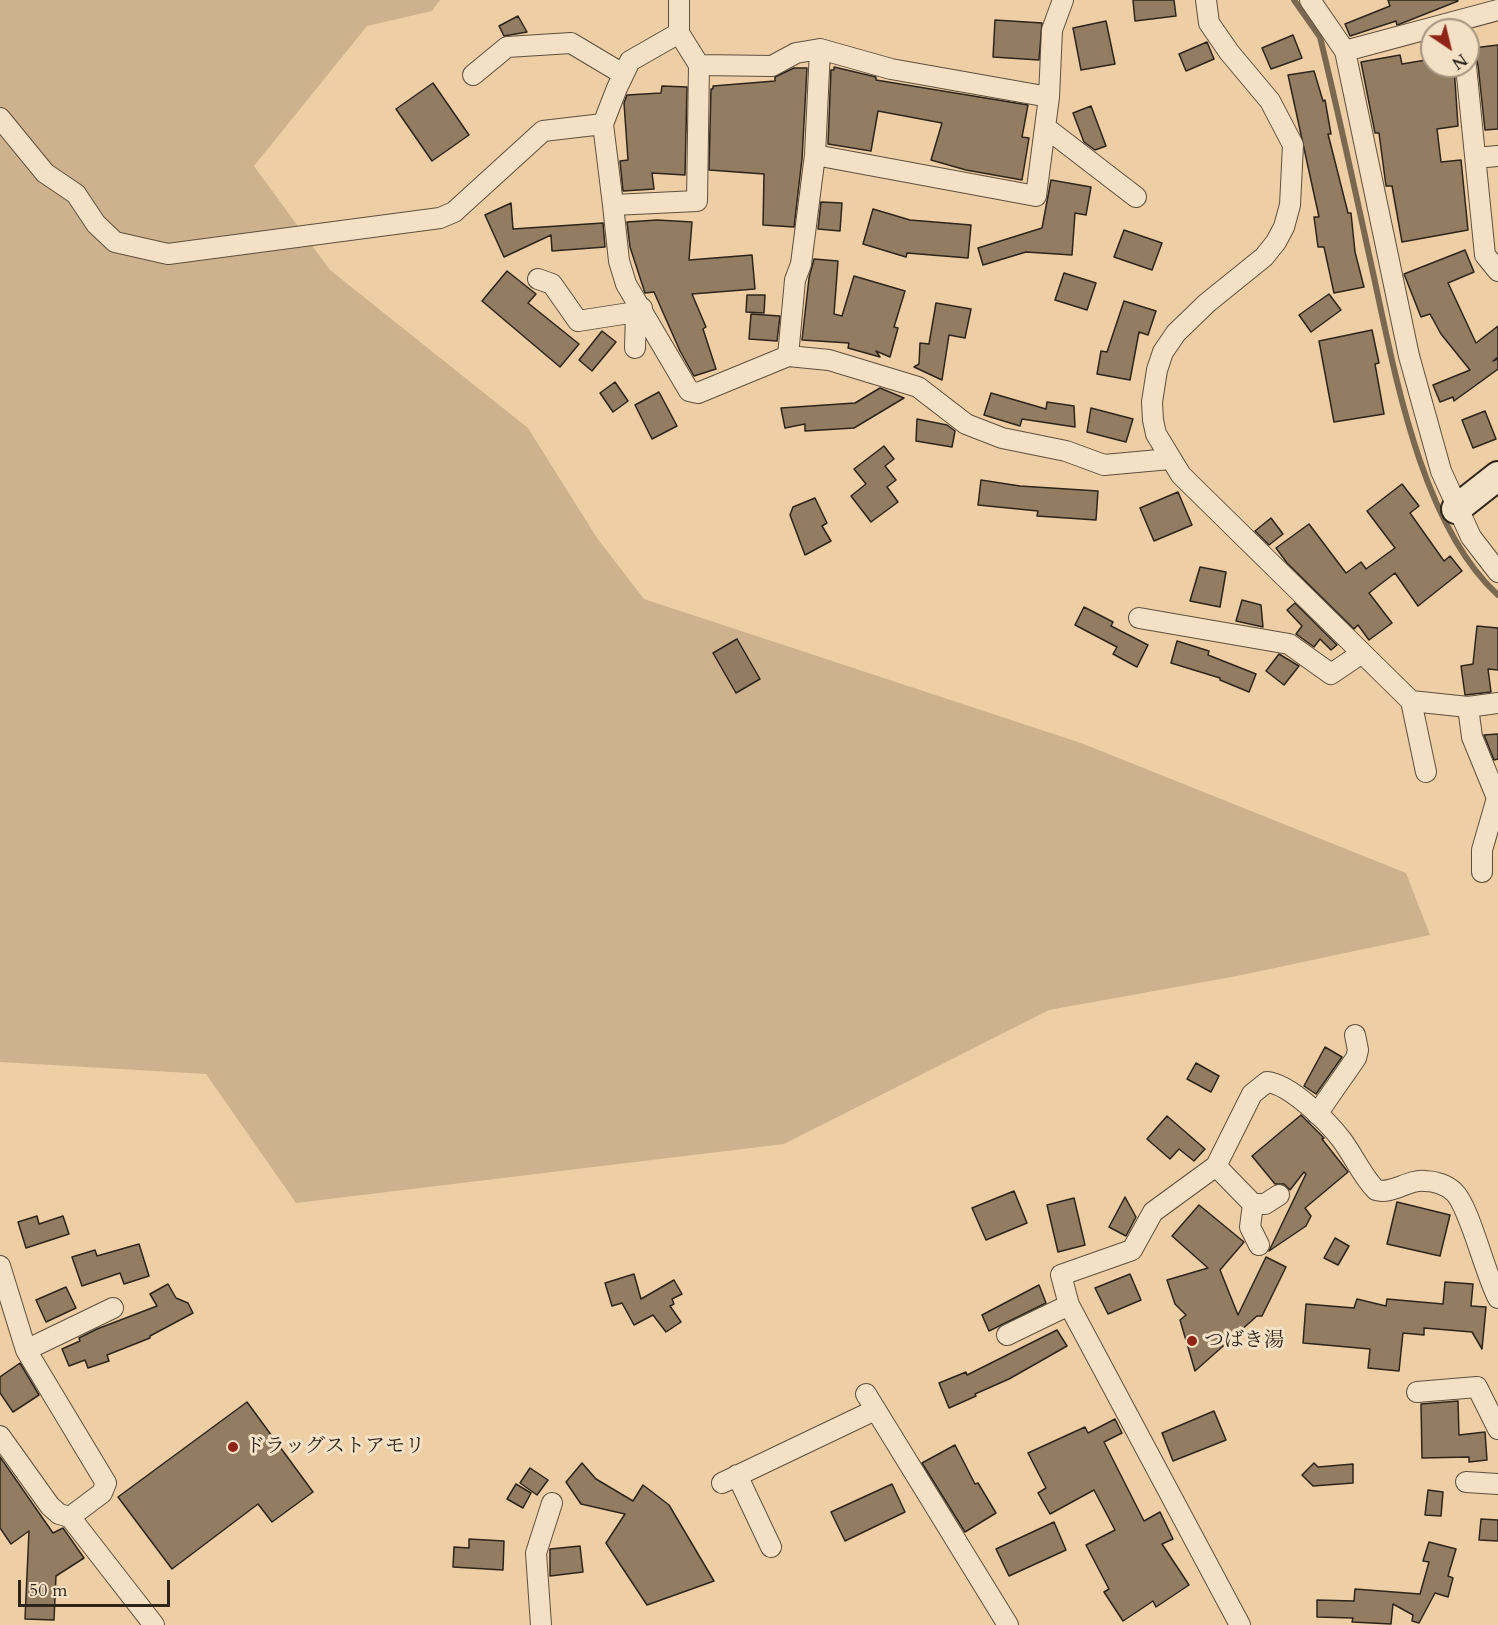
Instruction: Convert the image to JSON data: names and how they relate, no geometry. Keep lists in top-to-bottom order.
{
  "places": ["つばき湯", "ドラッグストアモリ"],
  "scale_bar": "50 m",
  "north": "bottom right"
}
